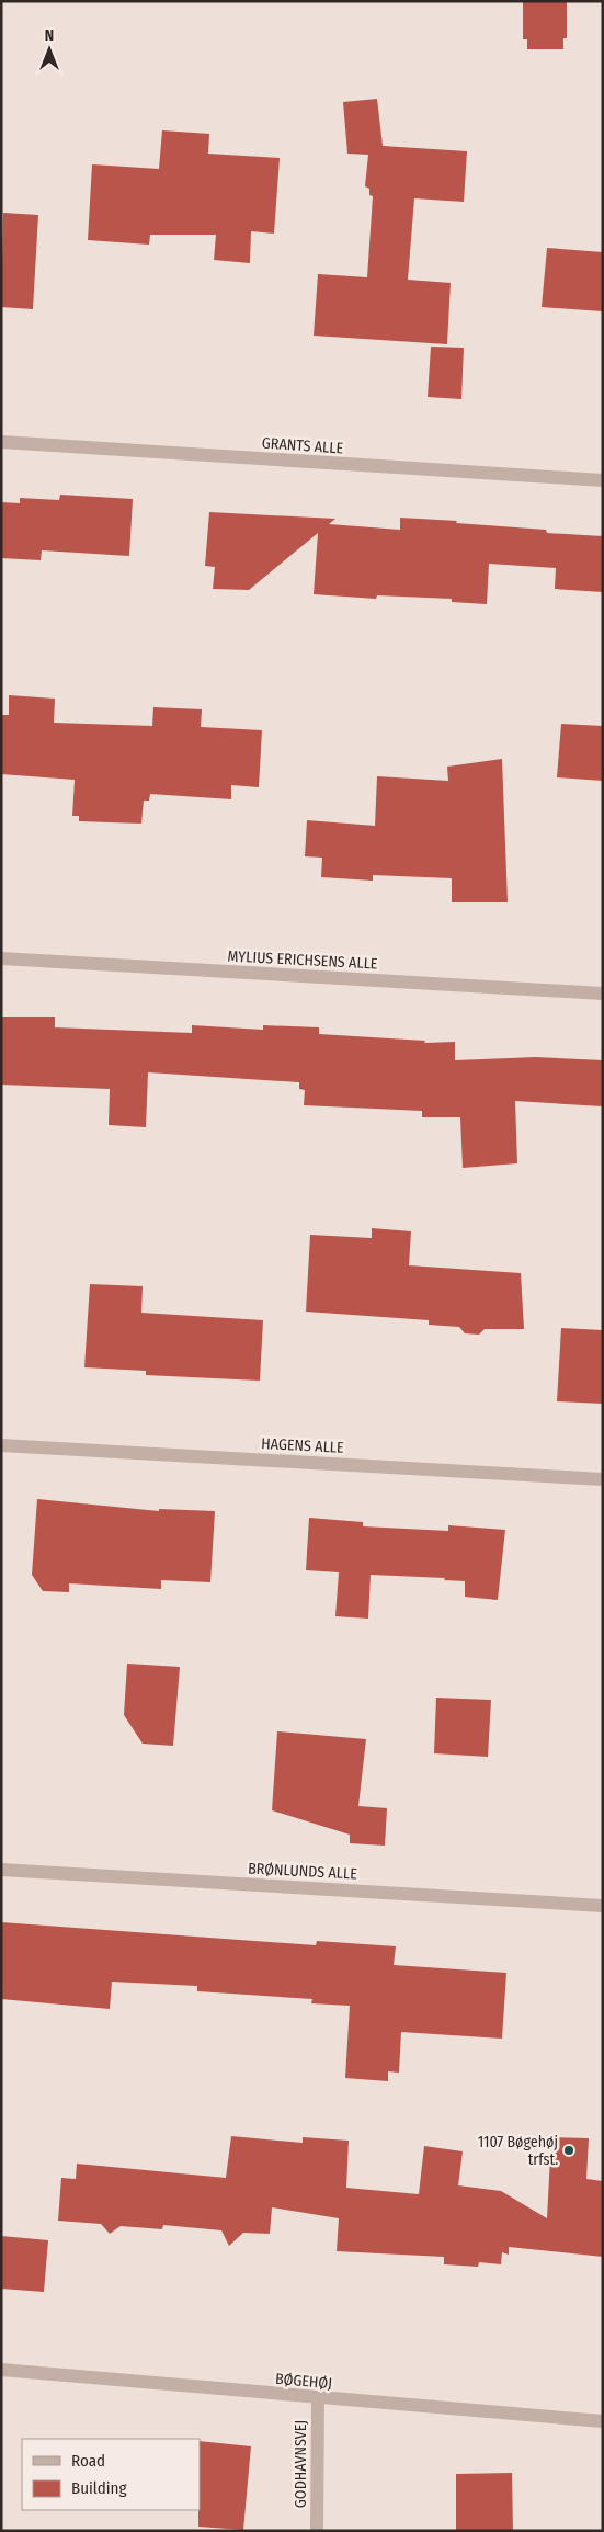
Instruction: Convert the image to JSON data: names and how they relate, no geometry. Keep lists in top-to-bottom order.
{
  "streets": {
    "street": [
      "GRANTS ALLE",
      "MYLIUS ERICHSENS ALLE",
      "HAGENS ALLE",
      "BRØNLUNDS ALLE",
      "BØGEHØJ",
      "GODHAVNSVEJ"
    ]
  },
  "crossings": [
    ["BØGEHØJ", "GODHAVNSVEJ"]
  ],
  "places": ["1107 Bøgehøj trfst."],
  "legend": ["Road", "Building"],
  "north": "top"
}
